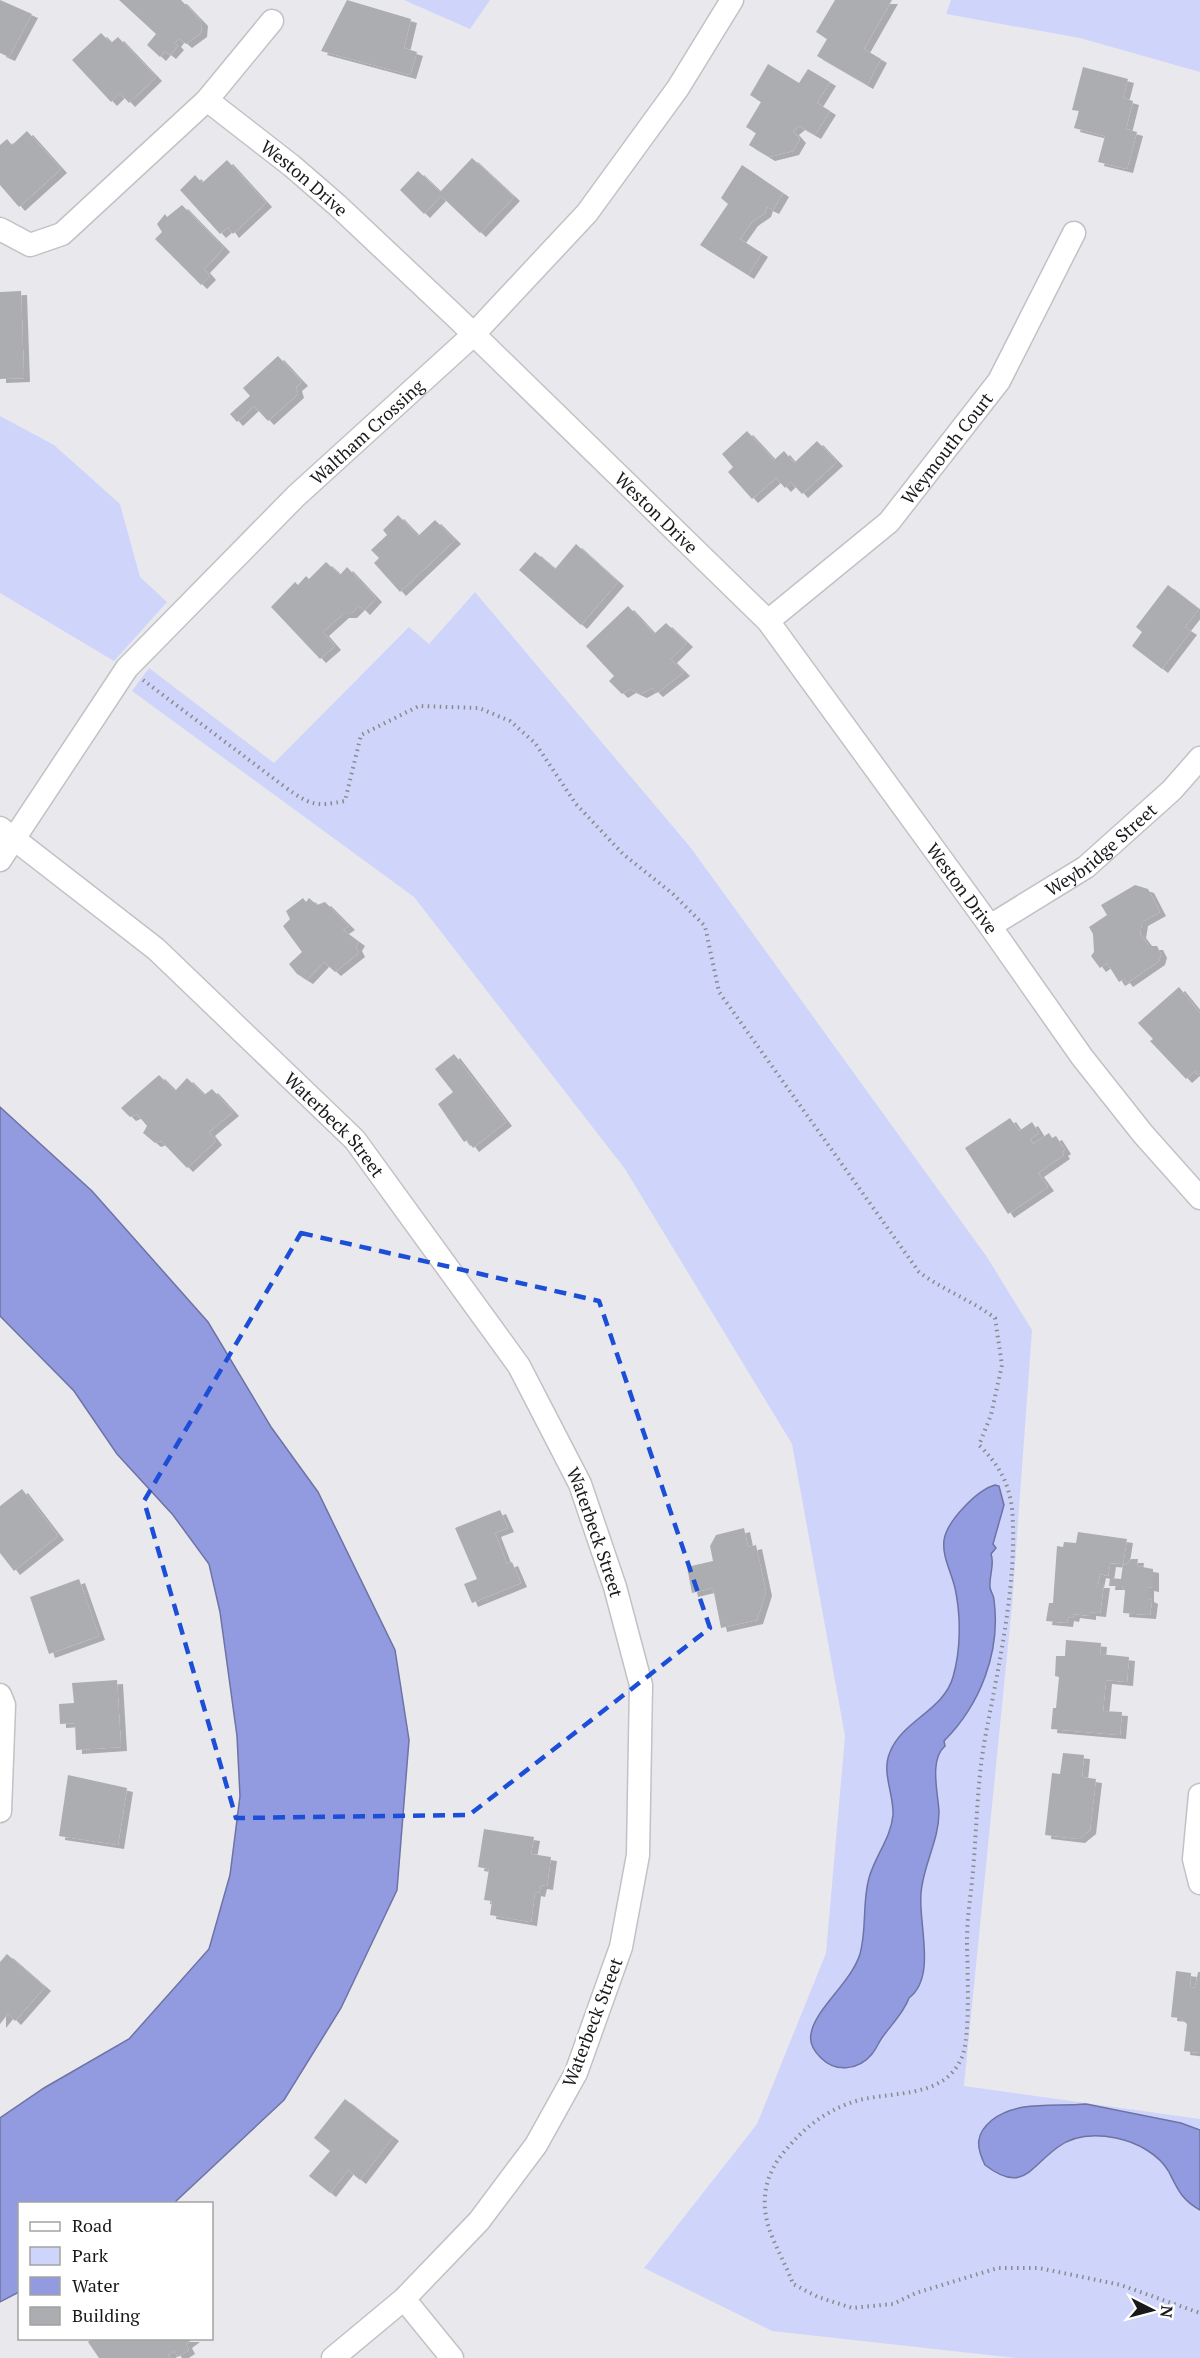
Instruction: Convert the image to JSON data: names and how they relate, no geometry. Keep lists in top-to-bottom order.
{
  "streets": {
    "street": [
      "Weston Drive",
      "Waltham Crossing",
      "Weymouth Court",
      "Weybridge Street",
      "Waterbeck Street"
    ]
  },
  "crossings": [
    ["Weston Drive", "Waltham Crossing"],
    ["Weston Drive", "Weymouth Court"],
    ["Weston Drive", "Weybridge Street"],
    ["Waltham Crossing", "Waterbeck Street"]
  ],
  "legend": [
    "Road",
    "Park",
    "Water",
    "Building"
  ],
  "north": "right"
}
